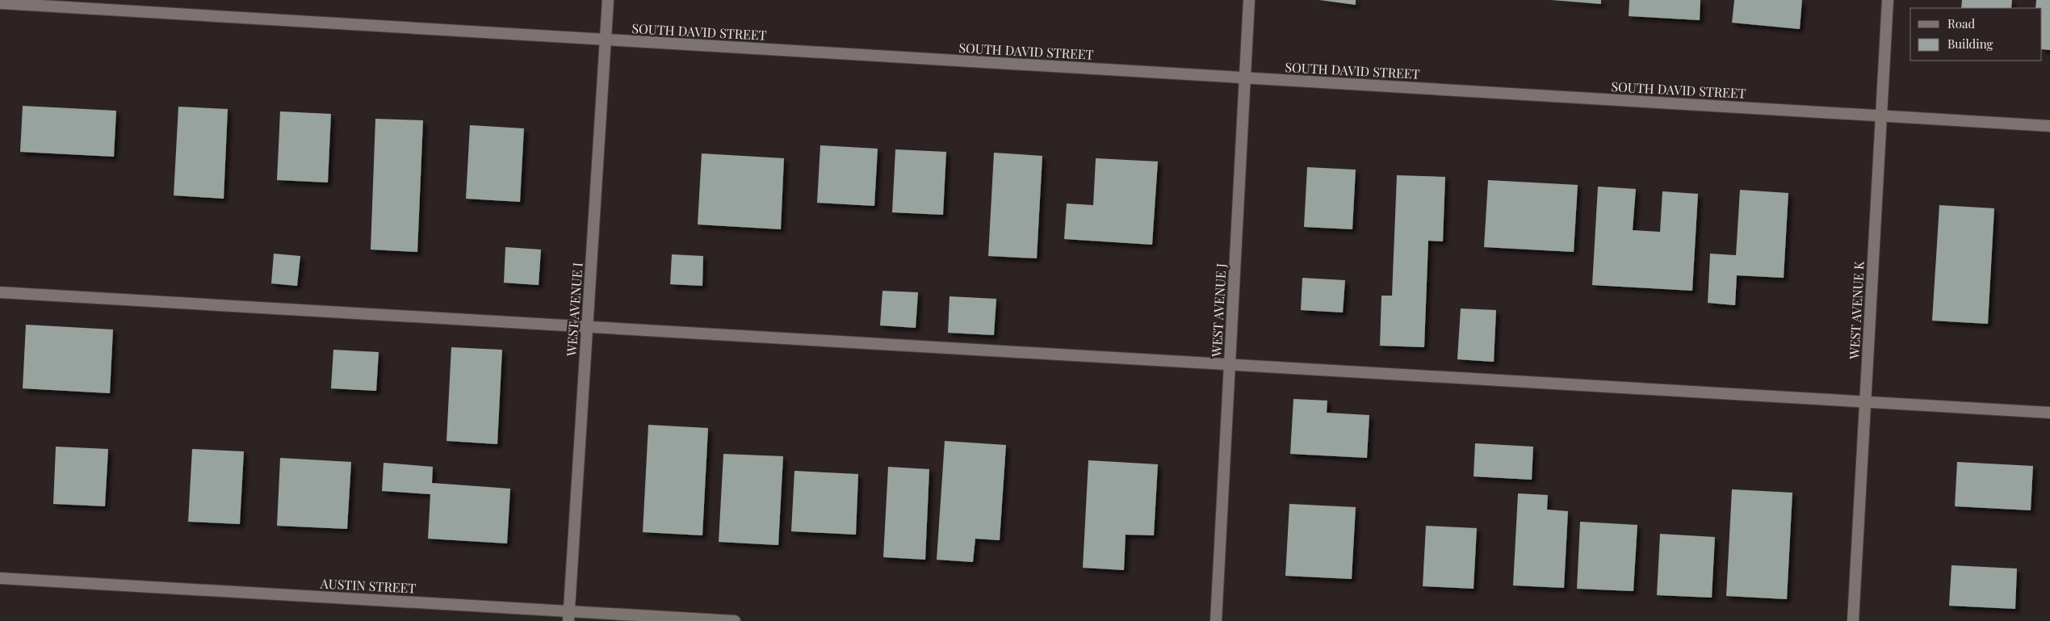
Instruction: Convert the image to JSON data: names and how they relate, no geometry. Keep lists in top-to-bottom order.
{
  "streets": {
    "street": [
      "SOUTH DAVID STREET",
      "WEST AVENUE I",
      "WEST AVENUE J",
      "WEST AVENUE K",
      "AUSTIN STREET"
    ]
  },
  "crossings": [
    ["SOUTH DAVID STREET", "WEST AVENUE I"],
    ["SOUTH DAVID STREET", "WEST AVENUE J"],
    ["SOUTH DAVID STREET", "WEST AVENUE K"],
    ["WEST AVENUE I", "AUSTIN STREET"]
  ],
  "legend": ["Road", "Building"]
}
